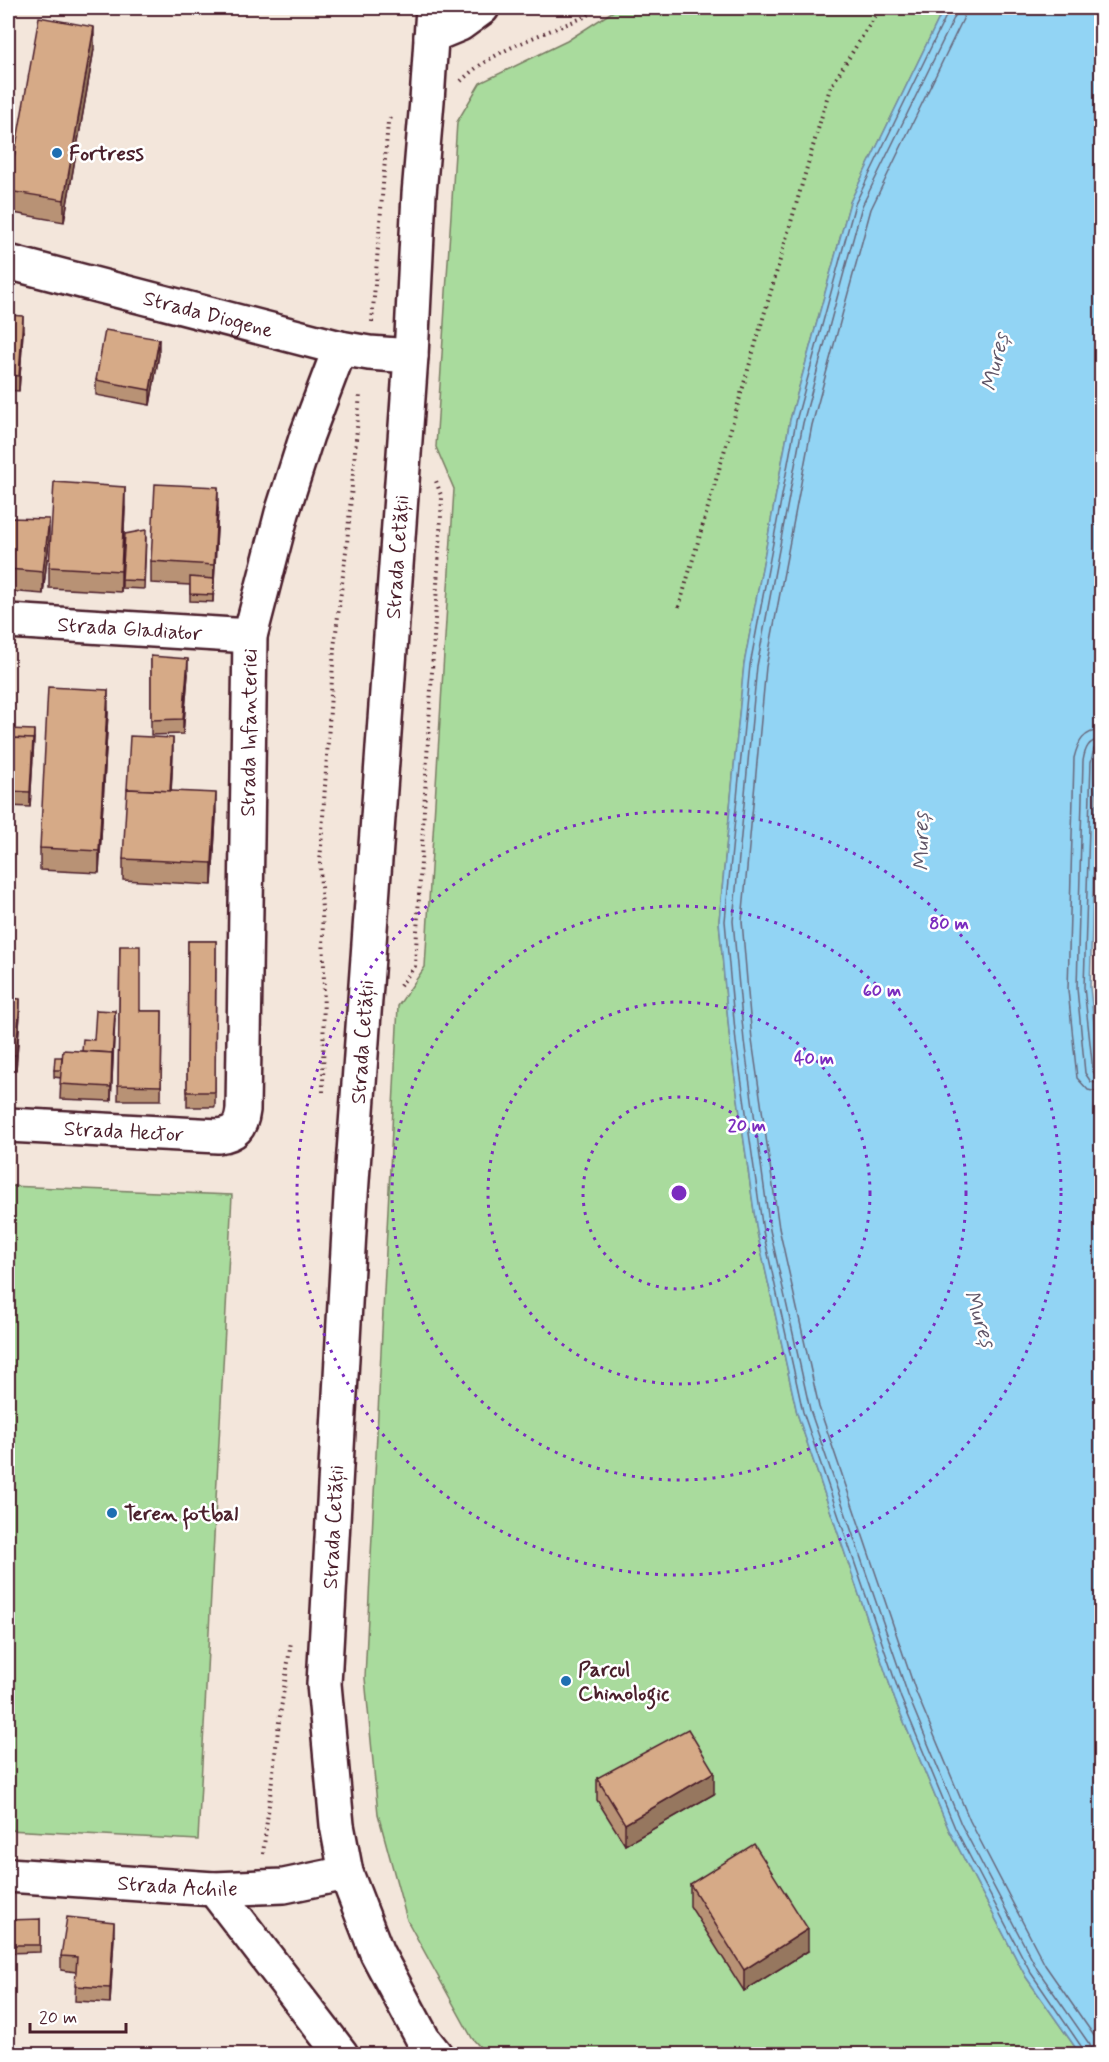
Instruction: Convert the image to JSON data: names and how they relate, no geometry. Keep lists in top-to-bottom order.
{
  "streets": {
    "street": [
      "Strada Diogene",
      "Strada Cetății",
      "Strada Gladiator",
      "Strada Infanteriei",
      "Strada Hector",
      "Strada Achile"
    ]
  },
  "crossings": [
    ["Strada Diogene", "Strada Cetății"],
    ["Strada Diogene", "Strada Infanteriei"],
    ["Strada Cetății", "Strada Achile"],
    ["Strada Gladiator", "Strada Infanteriei"],
    ["Strada Infanteriei", "Strada Hector"]
  ],
  "water": ["Mureș"],
  "places": ["Fortress", "Teren fotbal", "Parcul Chinologic"],
  "scale_bar": "20 m",
  "rings": [
    "80 m",
    "60 m",
    "40 m",
    "20 m"
  ]
}
